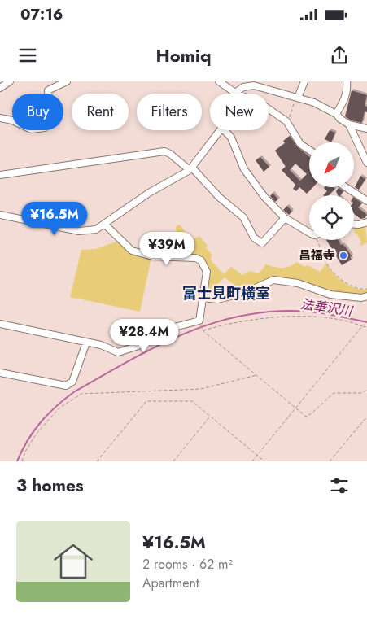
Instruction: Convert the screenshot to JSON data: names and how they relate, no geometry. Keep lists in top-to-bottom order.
{
  "districts": ["富士見町横室"],
  "water": ["法華沢川"],
  "places": ["昌福寺"],
  "north": "bottom left",
  "page": {
    "status": "07:16",
    "header": "Homiq",
    "chip": [
      "Buy",
      "Rent",
      "Filters",
      "New"
    ],
    "price": ["¥16.5M", "¥39M", "¥28.4M"],
    "heading": "3 homes",
    "list": [
      {
        "name": "¥16.5M",
        "note": "2 rooms · 62 m² · Apartment"
      }
    ]
  }
}
